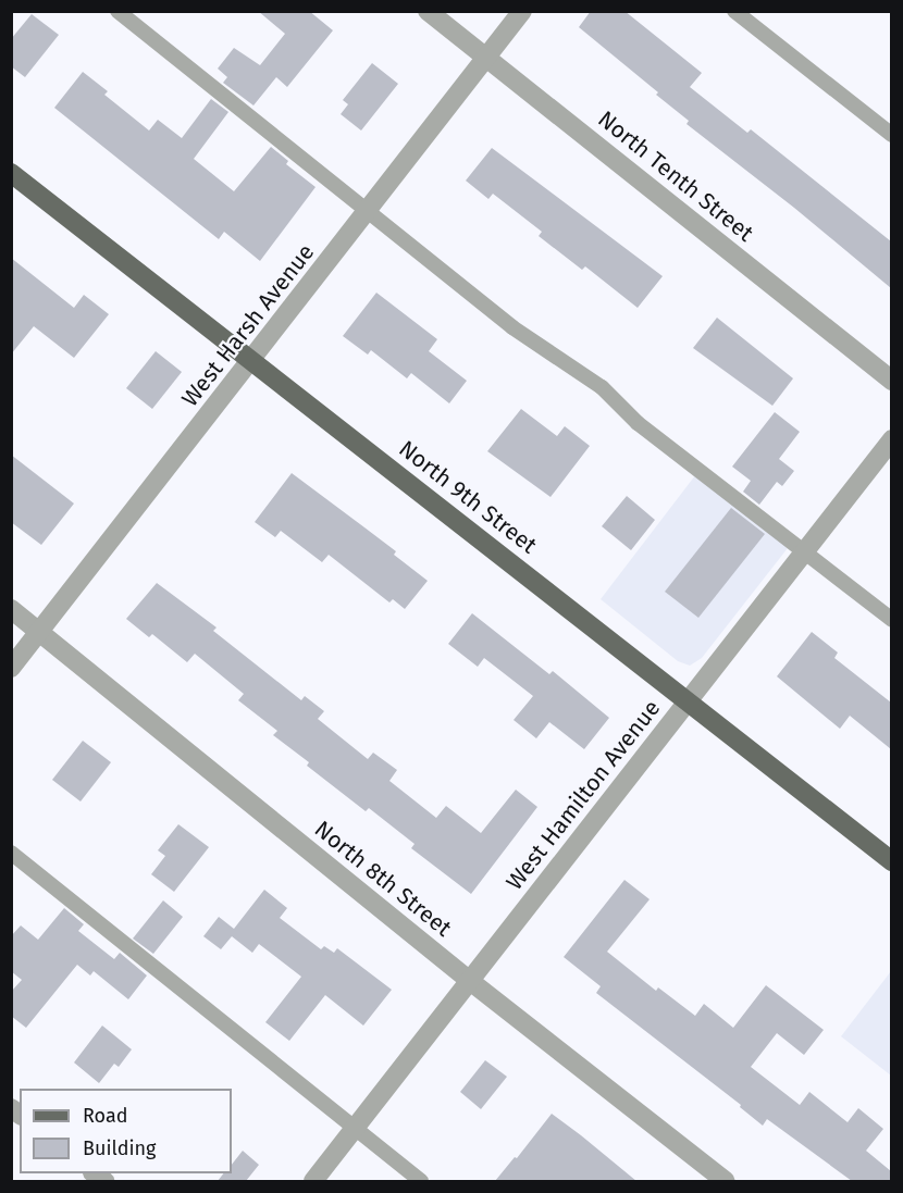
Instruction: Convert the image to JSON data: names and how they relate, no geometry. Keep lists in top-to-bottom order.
{
  "streets": {
    "main road": ["North 9th Street"],
    "street": [
      "North Tenth Street",
      "West Harsh Avenue",
      "West Hamilton Avenue",
      "North 8th Street"
    ]
  },
  "crossings": [
    ["North Tenth Street", "West Harsh Avenue"],
    ["West Harsh Avenue", "North 9th Street"],
    ["West Harsh Avenue", "North 8th Street"],
    ["North 9th Street", "West Hamilton Avenue"],
    ["West Hamilton Avenue", "North 8th Street"]
  ],
  "legend": ["Road", "Building"]
}
